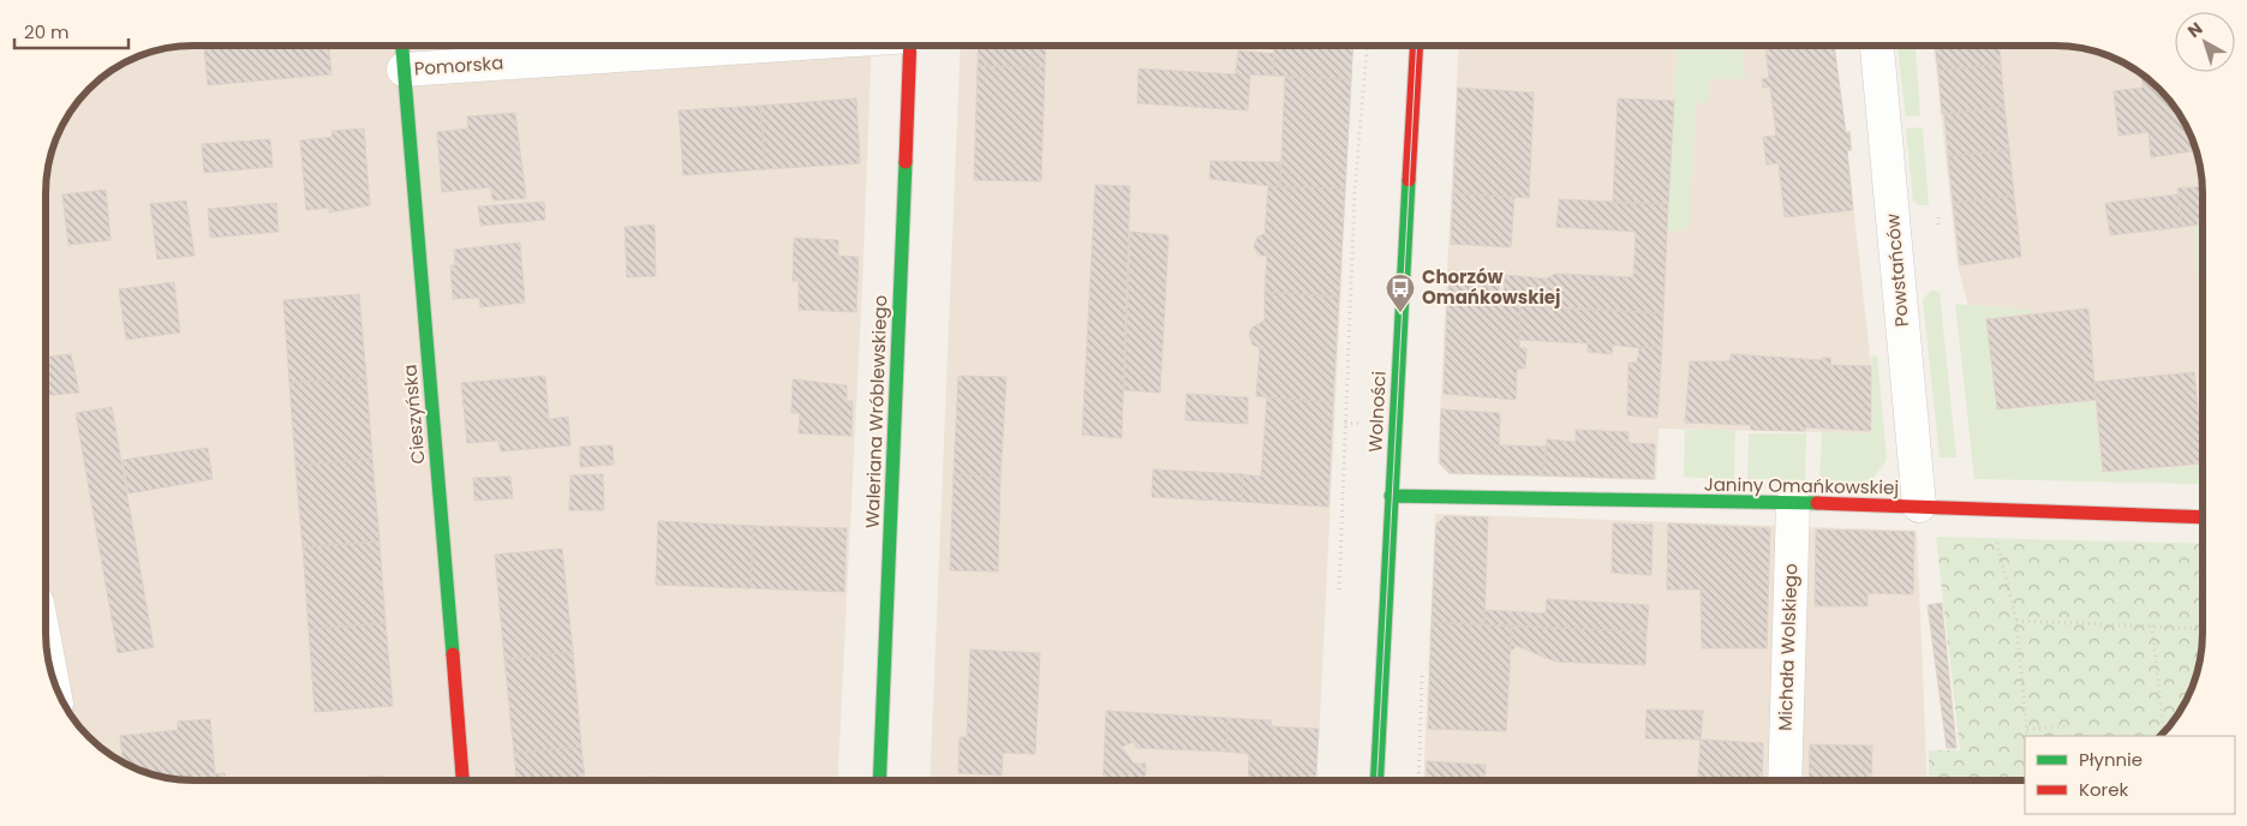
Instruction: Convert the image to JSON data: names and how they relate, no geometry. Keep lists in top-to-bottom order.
{
  "streets": {
    "street": [
      "Pomorska",
      "Powstańców",
      "Waleriana Wróblewskiego",
      "Wolności",
      "Cieszyńska",
      "Janiny Omańkowskiej",
      "Michała Wolskiego"
    ]
  },
  "crossings": [
    ["Pomorska", "Cieszyńska"],
    ["Powstańców", "Janiny Omańkowskiej"],
    ["Wolności", "Janiny Omańkowskiej"],
    ["Janiny Omańkowskiej", "Michała Wolskiego"]
  ],
  "places": {
    "bus stop": ["Chorzów Omańkowskiej"]
  },
  "legend": ["Płynnie", "Korek"],
  "scale_bar": "20 m",
  "north": "top left"
}
